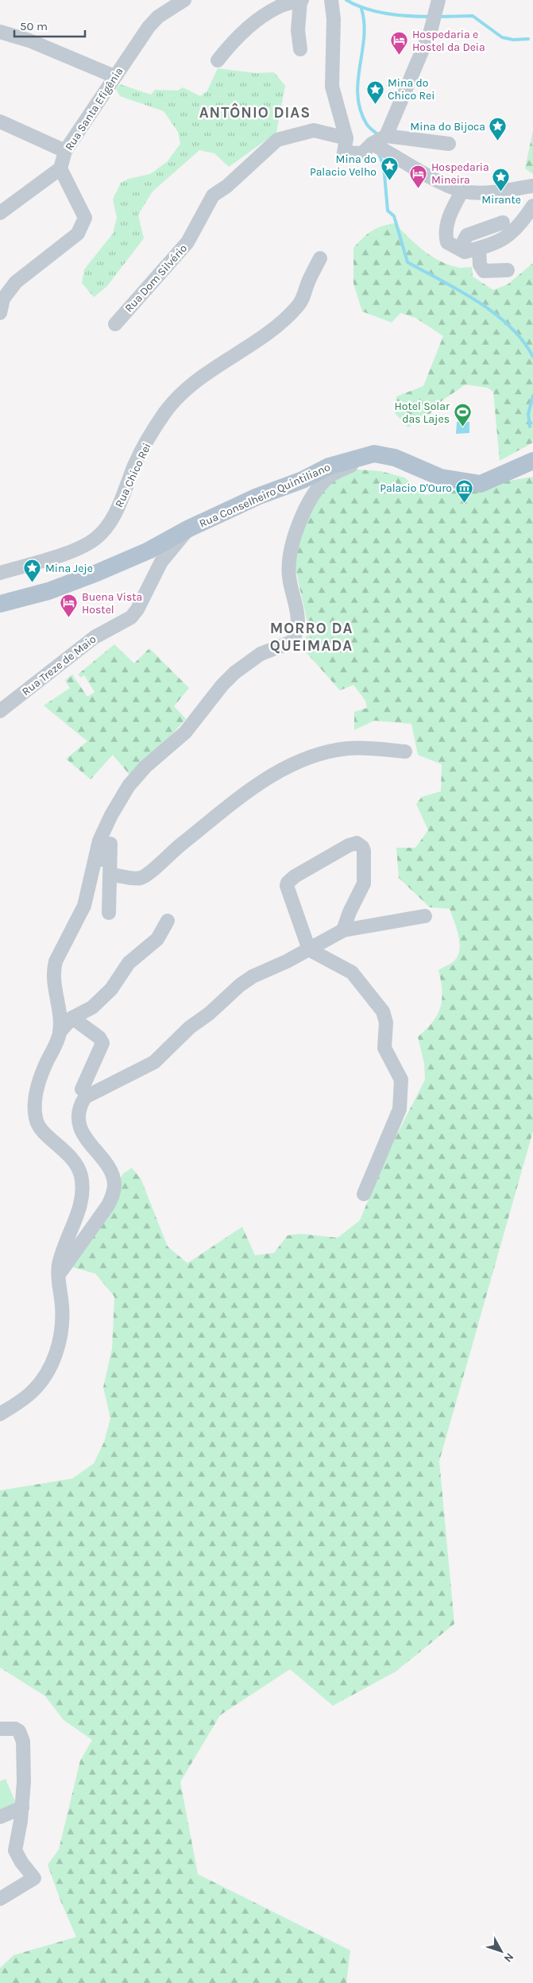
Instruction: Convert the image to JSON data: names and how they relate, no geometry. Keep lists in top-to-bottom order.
{
  "streets": {
    "main road": ["Rua Conselheiro Quintiliano"],
    "street": [
      "Rua Santa Efigênia",
      "Rua Dom Silvério",
      "Rua Chico Rei",
      "Rua Treze de Maio"
    ]
  },
  "crossings": [
    ["Rua Conselheiro Quintiliano", "Rua Treze de Maio"]
  ],
  "districts": ["ANTÔNIO DIAS", "MORRO DA QUEIMADA"],
  "places": {
    "hotel": ["Hospedaria e Hostel da Deia", "Hospedaria Mineira", "Buena Vista Hostel"],
    "place": [
      "Mina do Chico Rei",
      "Mina do Bijoca",
      "Mina do Palacio Velho",
      "Mirante",
      "Mina Jeje"
    ],
    "sports": ["Hotel Solar das Lajes"],
    "museum": ["Palacio D'Ouro"]
  },
  "scale_bar": "50 m",
  "north": "bottom right"
}
